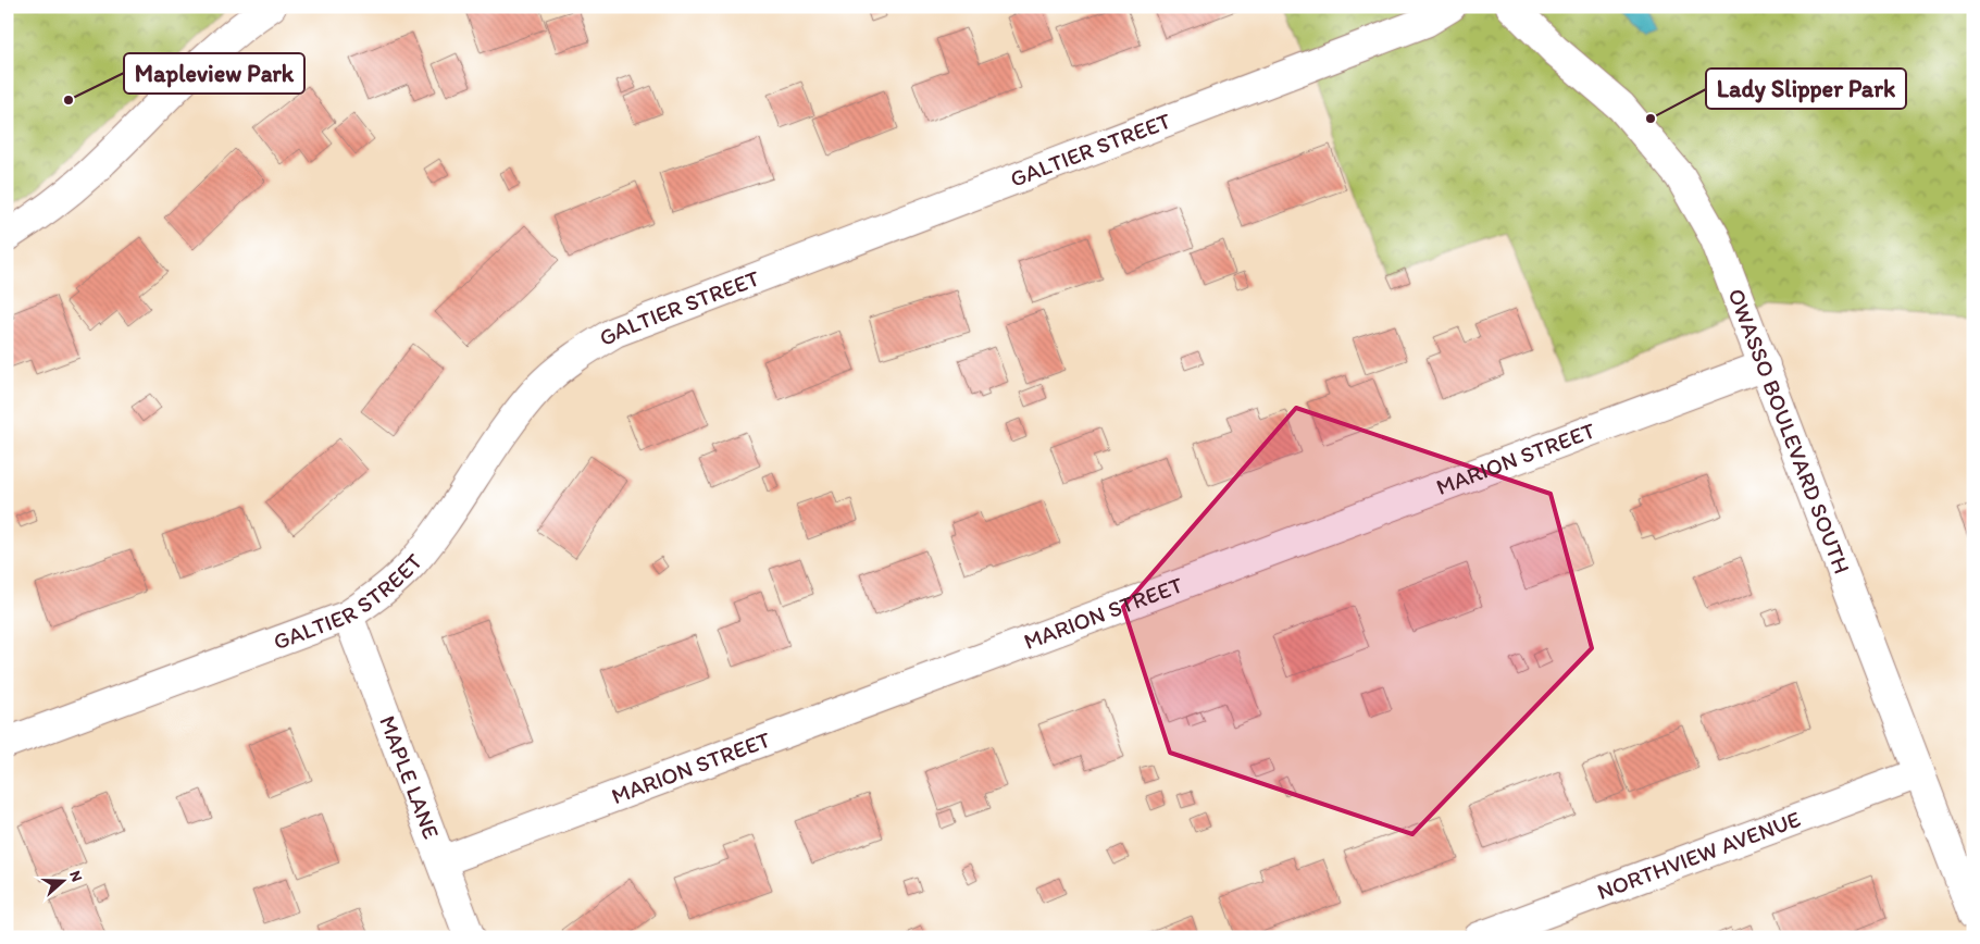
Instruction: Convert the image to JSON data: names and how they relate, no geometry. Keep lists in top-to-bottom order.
{
  "streets": {
    "street": [
      "GALTIER STREET",
      "OWASSO BOULEVARD SOUTH",
      "MARION STREET",
      "MAPLE LANE",
      "NORTHVIEW AVENUE"
    ]
  },
  "crossings": [
    ["GALTIER STREET", "MAPLE LANE"],
    ["OWASSO BOULEVARD SOUTH", "MARION STREET"],
    ["OWASSO BOULEVARD SOUTH", "NORTHVIEW AVENUE"],
    ["MARION STREET", "MAPLE LANE"]
  ],
  "places": ["Mapleview Park", "Lady Slipper Park"],
  "north": "right"
}
